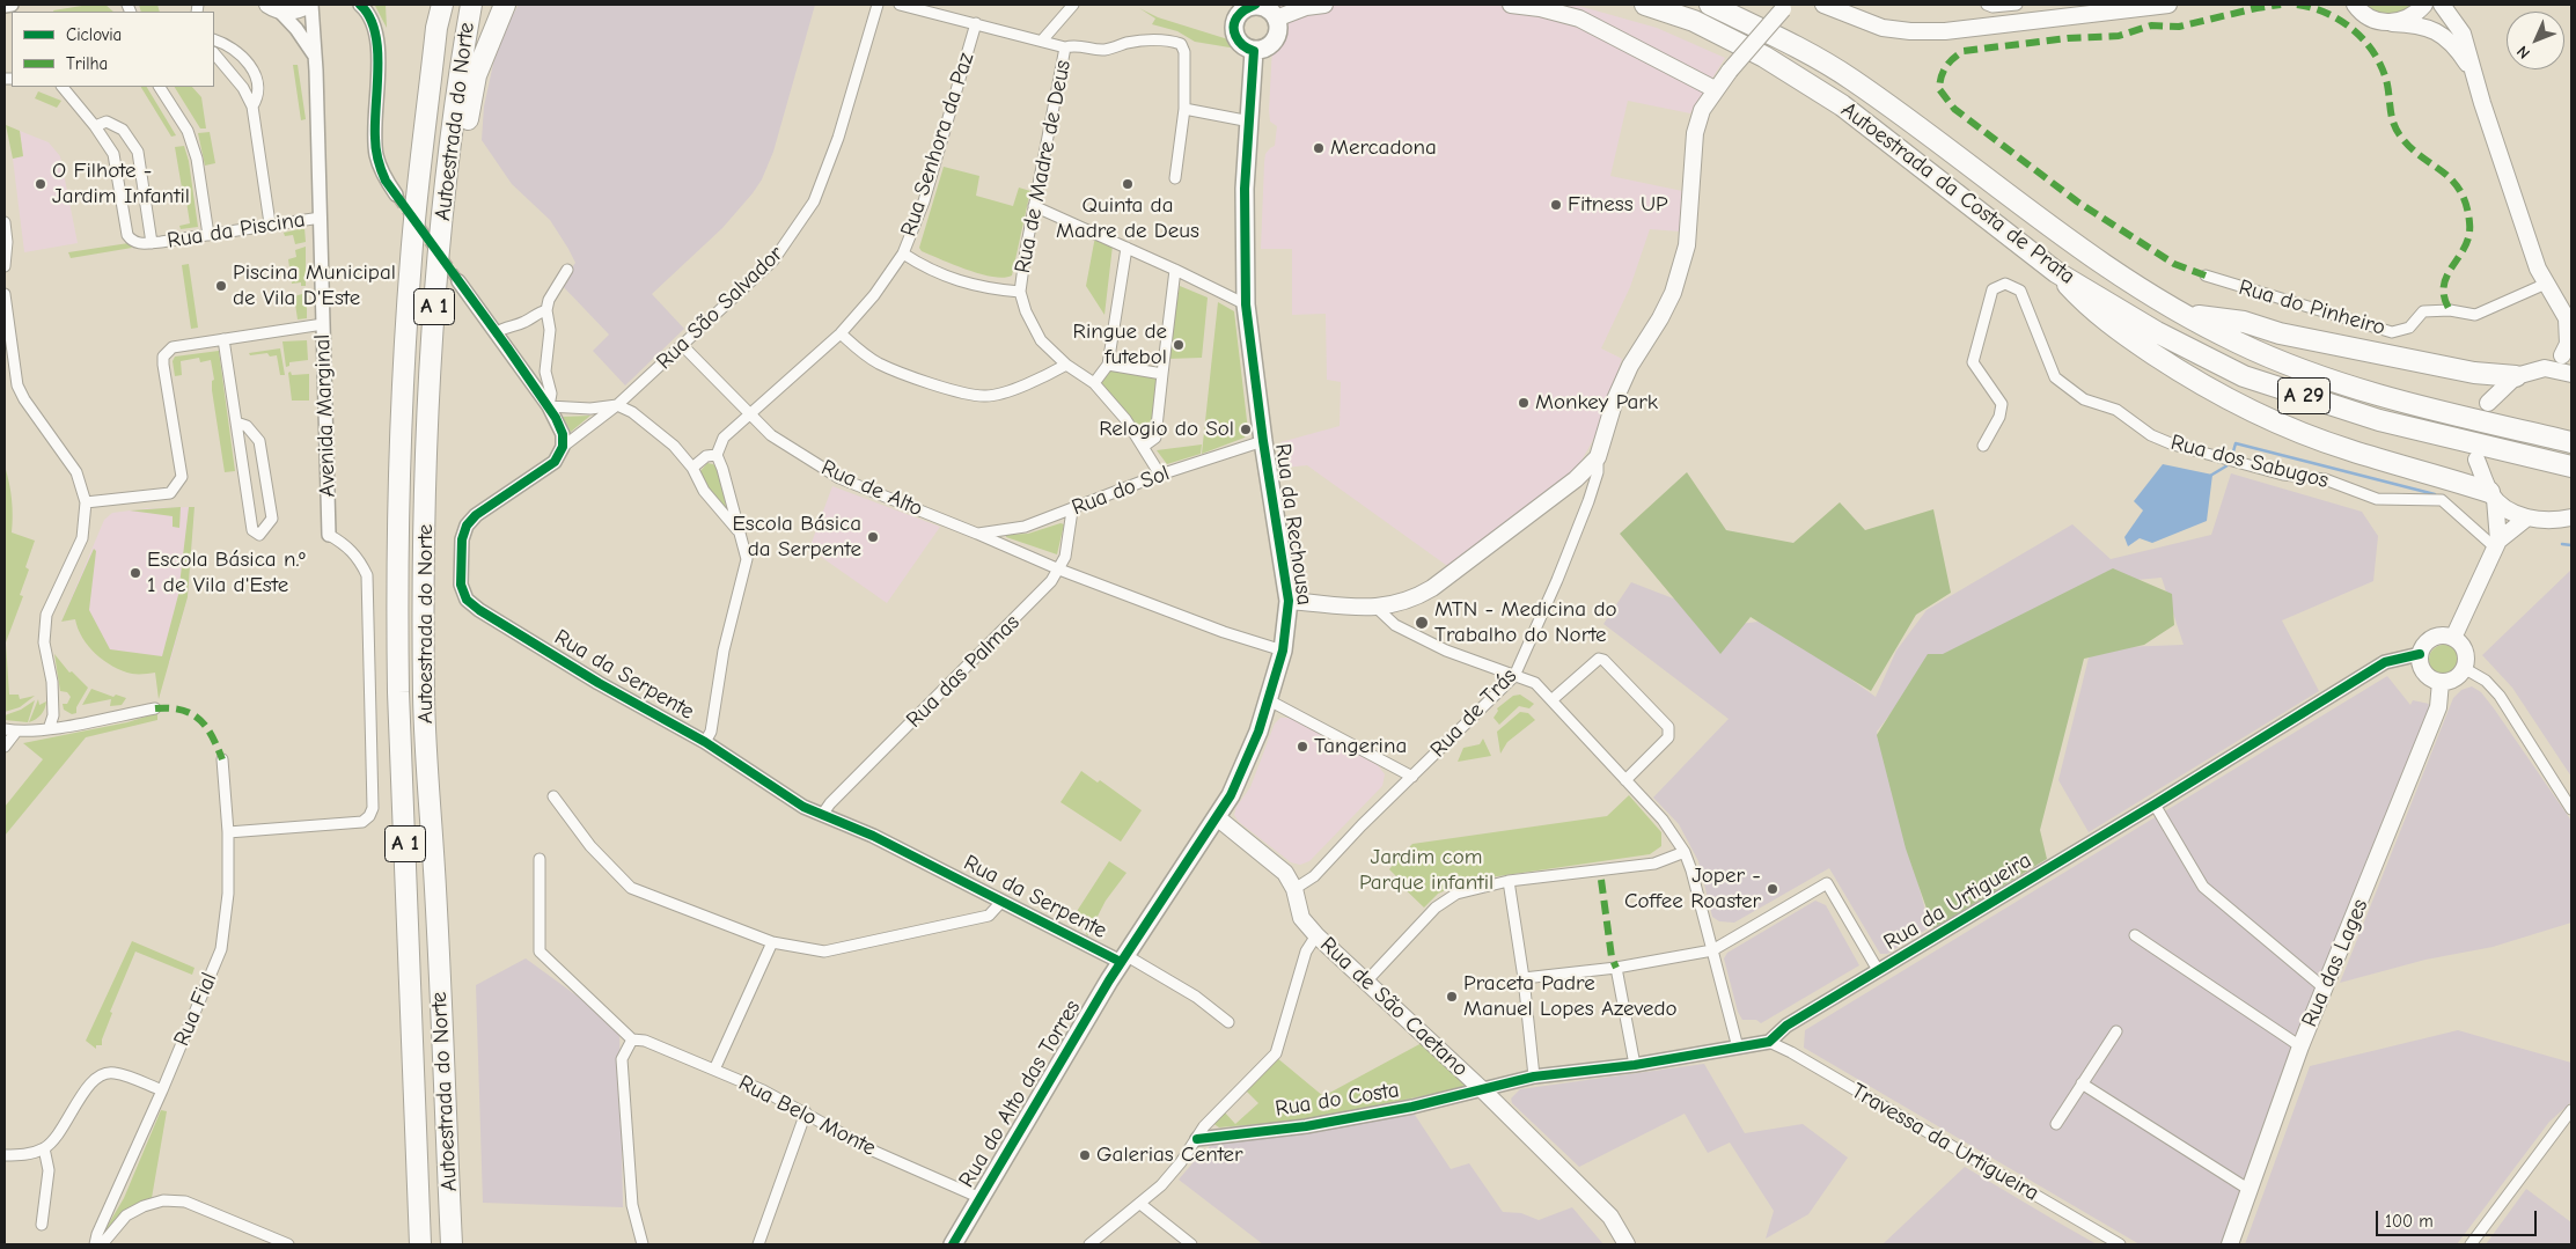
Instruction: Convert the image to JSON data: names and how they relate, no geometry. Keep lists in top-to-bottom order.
{
  "streets": {
    "highway": [
      "Autoestrada do Norte",
      "Autoestrada da Costa de Prata",
      "A 1",
      "A 29"
    ],
    "main road": [
      "Rua da Rechousa",
      "Rua das Lages",
      "Rua de São Caetano",
      "Rua do Alto das Torres"
    ],
    "street": [
      "Rua Senhora da Paz",
      "Rua de Madre de Deus",
      "Rua da Piscina",
      "Rua São Salvador",
      "Rua do Pinheiro",
      "Avenida Marginal",
      "Rua dos Sabugos",
      "Rua de Alto",
      "Rua do Sol",
      "Rua das Palmas",
      "Rua da Serpente",
      "Rua de Trás",
      "Rua da Urtigueira",
      "Rua Fial",
      "Rua do Costa",
      "Rua Belo Monte",
      "Travessa da Urtigueira"
    ]
  },
  "crossings": [
    ["Rua Senhora da Paz", "Rua de Madre de Deus"],
    ["Rua Senhora da Paz", "Rua de Alto"],
    ["Rua de Madre de Deus", "Rua do Sol"],
    ["Rua da Piscina", "Avenida Marginal"],
    ["Rua São Salvador", "Rua de Alto"],
    ["Rua São Salvador", "Rua da Serpente"],
    ["Rua de Alto", "Rua do Sol"],
    ["Rua de Alto", "Rua da Rechousa"],
    ["Rua de Alto", "Rua das Palmas"],
    ["Rua do Sol", "Rua da Rechousa"],
    ["Rua do Sol", "Rua das Palmas"],
    ["Rua da Rechousa", "Rua da Serpente"],
    ["Rua da Rechousa", "Rua de São Caetano"],
    ["Rua da Rechousa", "Rua do Alto das Torres"],
    ["Rua das Palmas", "Rua da Serpente"],
    ["Rua da Serpente", "Rua do Alto das Torres"],
    ["Rua de Trás", "Rua de São Caetano"],
    ["Rua da Urtigueira", "Rua das Lages"],
    ["Rua da Urtigueira", "Travessa da Urtigueira"],
    ["Rua de São Caetano", "Rua do Costa"],
    ["Rua do Alto das Torres", "Rua Belo Monte"]
  ],
  "parks": ["Jardim com Parque infantil"],
  "places": [
    "Mercadona",
    "O Filhote - Jardim Infantil",
    "Quinta da Madre de Deus",
    "Fitness UP",
    "Piscina Municipal de Vila D'Este",
    "Ringue de futebol",
    "Monkey Park",
    "Relogio do Sol",
    "Escola Básica da Serpente",
    "Escola Básica n.º 1 de Vila d'Este",
    "MTN - Medicina do Trabalho do Norte",
    "Tangerina",
    "Joper - Coffee Roaster",
    "Praceta Padre Manuel Lopes Azevedo",
    "Galerias Center"
  ],
  "legend": ["Ciclovia", "Trilha"],
  "scale_bar": "100 m",
  "north": "bottom left"
}
